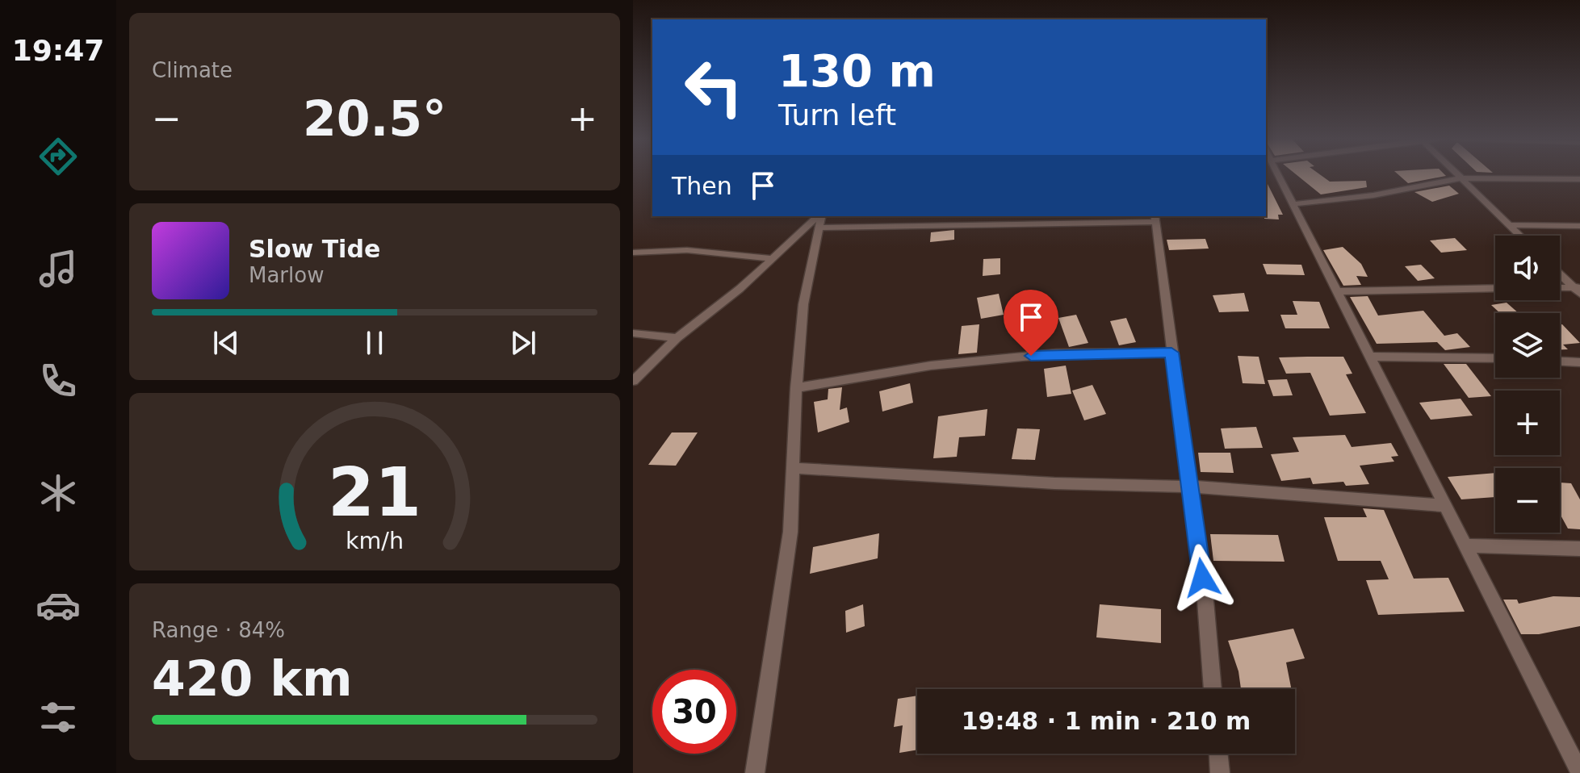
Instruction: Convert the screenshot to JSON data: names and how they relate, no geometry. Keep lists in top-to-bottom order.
{
  "page": {
    "tabs": "19:47",
    "tile": [
      "Climate",
      ["Range · 84%", "420 km"]
    ],
    "turn": ["130 m", "Turn left"],
    "heat": ["−", "20.5°", "+"],
    "then": "Then",
    "song": ["Slow Tide", "Marlow"],
    "map_buttons": ["+", "−"],
    "limit": "30",
    "trip": "19:48 · 1 min · 210 m",
    "gauge": ["21", "km/h"]
  }
}
